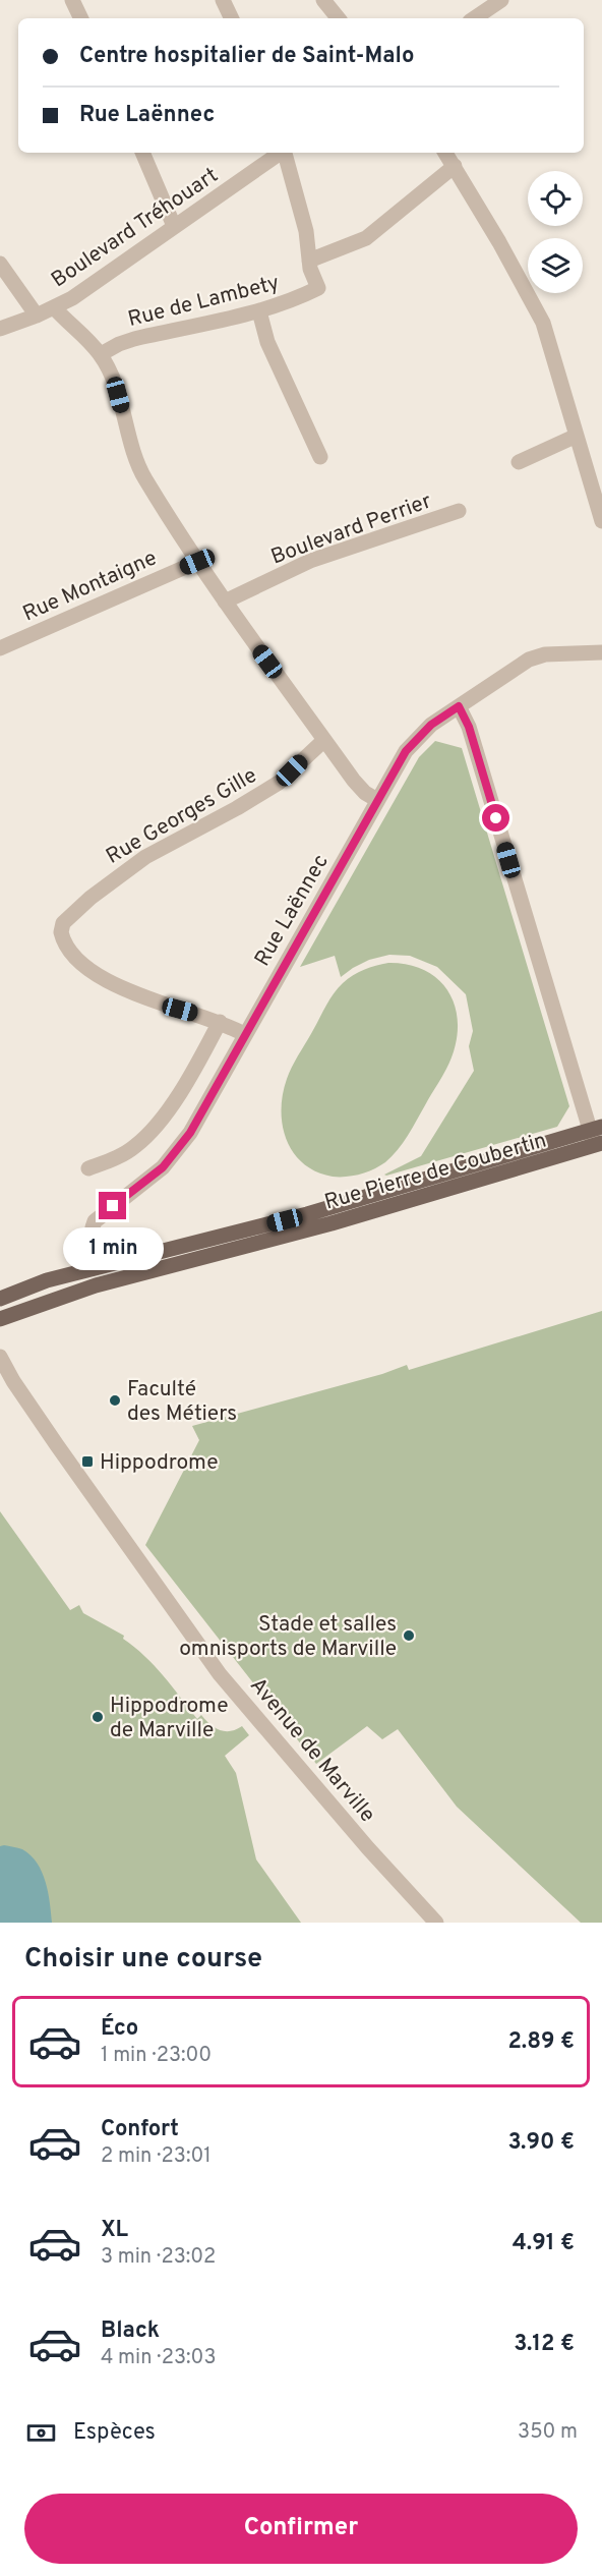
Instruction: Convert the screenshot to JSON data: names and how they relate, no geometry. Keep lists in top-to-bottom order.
{
  "streets": {
    "main road": ["Rue Pierre de Coubertin"],
    "street": [
      "Boulevard Tréhouart",
      "Rue de Lambety",
      "Boulevard Perrier",
      "Rue Montaigne",
      "Rue Georges Gille",
      "Rue Laënnec",
      "Avenue de Marville"
    ]
  },
  "crossings": [
    ["Rue Georges Gille", "Rue Laënnec"],
    ["Rue Laënnec", "Rue Pierre de Coubertin"]
  ],
  "places": {
    "other": ["Faculté des Métiers", "Stade et salles omnisports de Marville", "Hippodrome de Marville"],
    "transit": ["Hippodrome"]
  },
  "page": {
    "banner": ["Centre hospitalier de Saint-Malo", "Rue Laënnec"],
    "bubble": "1 min",
    "heading": "Choisir une course",
    "list": [
      {
        "name": "Éco",
        "note": "1 min · 23:00",
        "value": "2.89 €"
      },
      {
        "name": "Confort",
        "note": "2 min · 23:01",
        "value": "3.90 €"
      },
      {
        "name": "XL",
        "note": "3 min · 23:02",
        "value": "4.91 €"
      },
      {
        "name": "Black",
        "note": "4 min · 23:03",
        "value": "3.12 €"
      }
    ],
    "pay": ["Espèces", "350 m"],
    "buttons": "Confirmer"
  }
}
